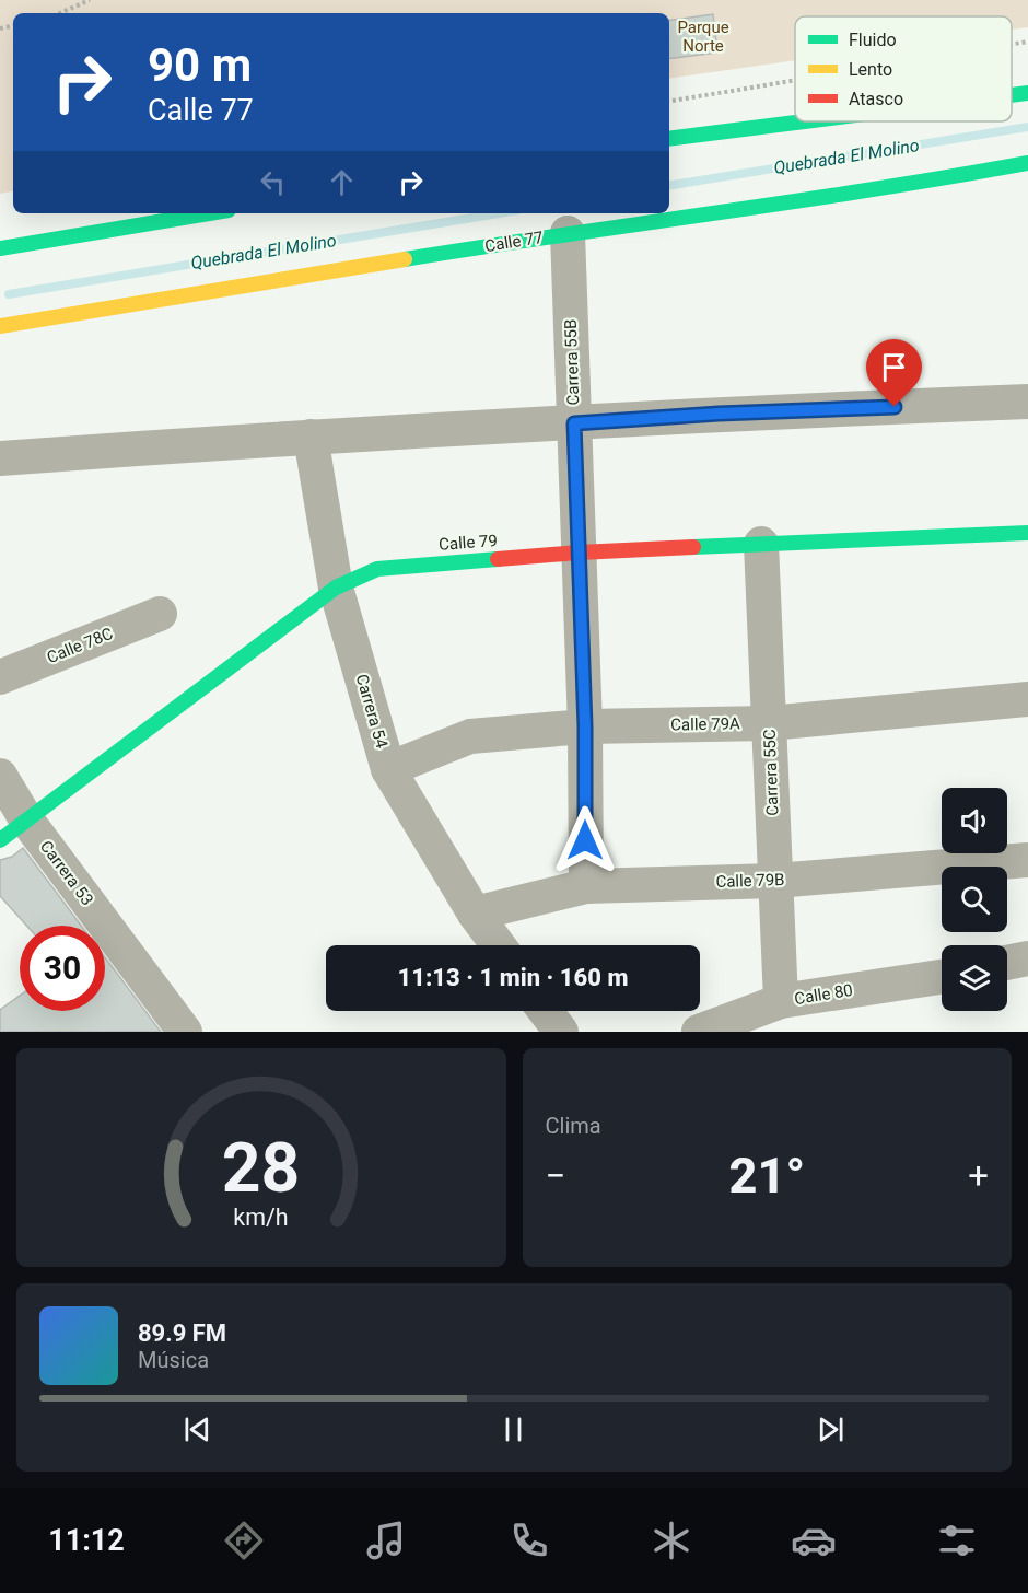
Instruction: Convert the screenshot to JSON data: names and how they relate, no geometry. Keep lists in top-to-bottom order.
{
  "streets": {
    "main road": ["Calle 77", "Calle 79"],
    "street": [
      "Carrera 55B",
      "Calle 78C",
      "Carrera 54",
      "Calle 79A",
      "Carrera 55C",
      "Carrera 53",
      "Calle 79B",
      "Calle 80"
    ]
  },
  "crossings": [
    ["Calle 77", "Carrera 55B"],
    ["Carrera 55B", "Calle 79"],
    ["Carrera 55B", "Calle 79A"],
    ["Carrera 55B", "Calle 79B"],
    ["Calle 79", "Carrera 54"],
    ["Calle 79", "Carrera 55C"],
    ["Calle 79", "Carrera 53"],
    ["Carrera 54", "Calle 79A"],
    ["Carrera 54", "Calle 79B"],
    ["Calle 79A", "Carrera 55C"],
    ["Carrera 55C", "Calle 79B"],
    ["Carrera 55C", "Calle 80"]
  ],
  "water": ["Quebrada El Molino"],
  "parks": ["Parque Norte"],
  "legend": ["Fluido", "Lento", "Atasco"],
  "page": {
    "turn": ["90 m", "Calle 77"],
    "limit": "30",
    "trip": "11:13 · 1 min · 160 m",
    "tile": "Clima",
    "heat": ["−", "21°", "+"],
    "song": ["89.9 FM", "Música"],
    "tabs": "11:12",
    "gauge": ["28", "km/h"]
  }
}
